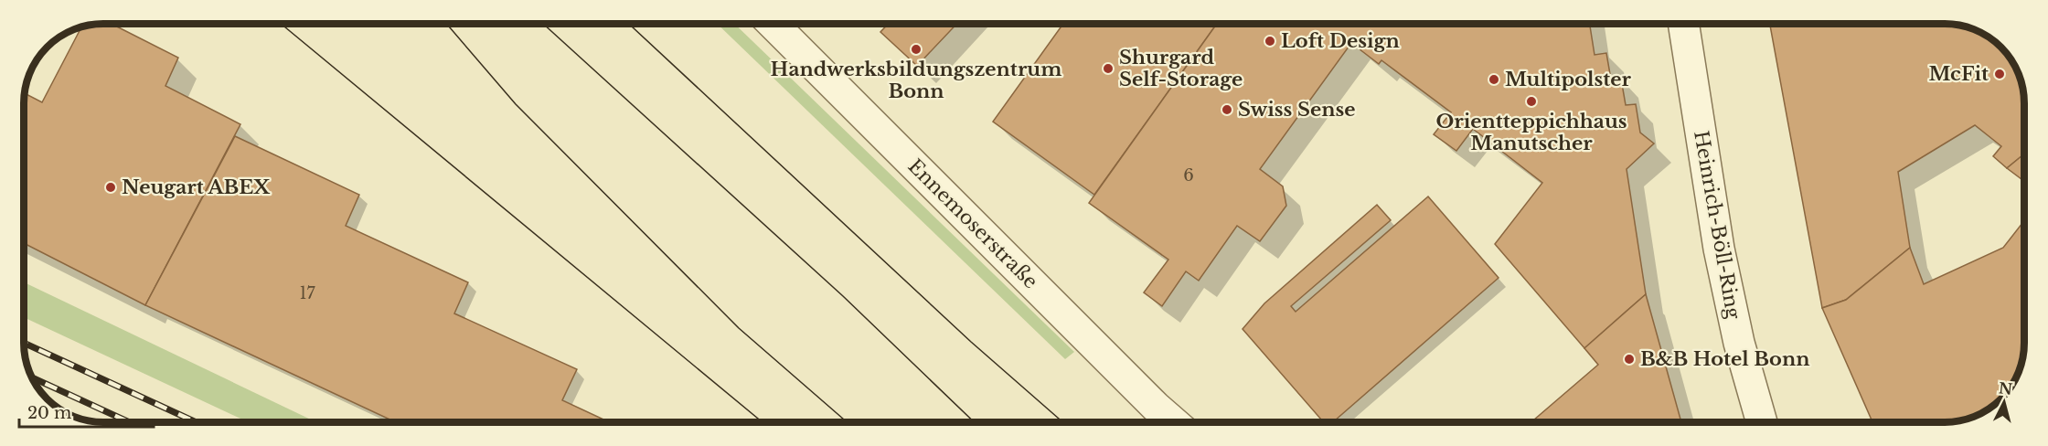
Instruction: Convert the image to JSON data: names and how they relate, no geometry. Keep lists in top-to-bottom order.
{
  "streets": {
    "street": ["Ennemoserstraße", "Heinrich-Böll-Ring"]
  },
  "places": [
    "Loft Design",
    "Handwerksbildungszentrum Bonn",
    "Shurgard Self-Storage",
    "McFit",
    "Multipolster",
    "Orientteppichhaus Manutscher",
    "Swiss Sense",
    "Neugart ABEX",
    "B&B Hotel Bonn"
  ],
  "house_numbers": ["6", "17"],
  "scale_bar": "20 m",
  "north": "top"
}
